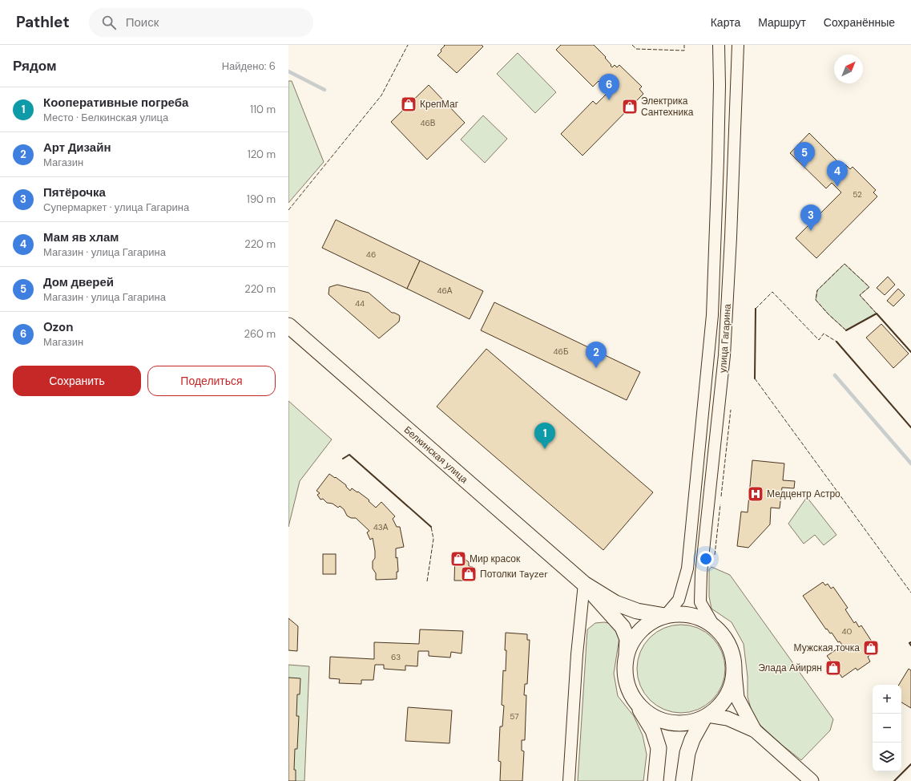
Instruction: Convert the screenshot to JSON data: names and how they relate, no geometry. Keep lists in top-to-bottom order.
{
  "streets": {
    "main road": ["Белкинская улица"],
    "street": ["улица Гагарина"]
  },
  "crossings": [
    ["улица Гагарина", "Белкинская улица"]
  ],
  "places": {
    "shop": [
      "КрепМаг",
      "Электрика Сантехника",
      "Мир красок",
      "Потолки Tayzer",
      "Мужская точка",
      "Элада Айирян"
    ],
    "hospital": ["Медцентр Астро"]
  },
  "house_numbers": [
    "46В",
    "52",
    "46",
    "46А",
    "44",
    "46Б",
    "43А",
    "40",
    "63",
    "57"
  ],
  "north": "top right",
  "page": {
    "header": "Pathlet",
    "search": "Поиск",
    "nav": ["Карта", "Маршрут", "Сохранённые"],
    "heading": ["Рядом", "Найдено: 6"],
    "pins": [
      "6",
      "5",
      "4",
      "3",
      "2",
      "1"
    ],
    "list": [
      {
        "mark": "1",
        "name": "Кооперативные погреба",
        "note": "Место · Белкинская улица",
        "value": "110 m"
      },
      {
        "mark": "2",
        "name": "Арт Дизайн",
        "note": "Магазин",
        "value": "120 m"
      },
      {
        "mark": "3",
        "name": "Пятёрочка",
        "note": "Супермаркет · улица Гагарина",
        "value": "190 m"
      },
      {
        "mark": "4",
        "name": "Мам яв хлам",
        "note": "Магазин · улица Гагарина",
        "value": "220 m"
      },
      {
        "mark": "5",
        "name": "Дом дверей",
        "note": "Магазин · улица Гагарина",
        "value": "220 m"
      },
      {
        "mark": "6",
        "name": "Ozon",
        "note": "Магазин",
        "value": "260 m"
      }
    ],
    "buttons": ["Сохранить", "Поделиться"],
    "map_buttons": ["+", "−"]
  }
}
